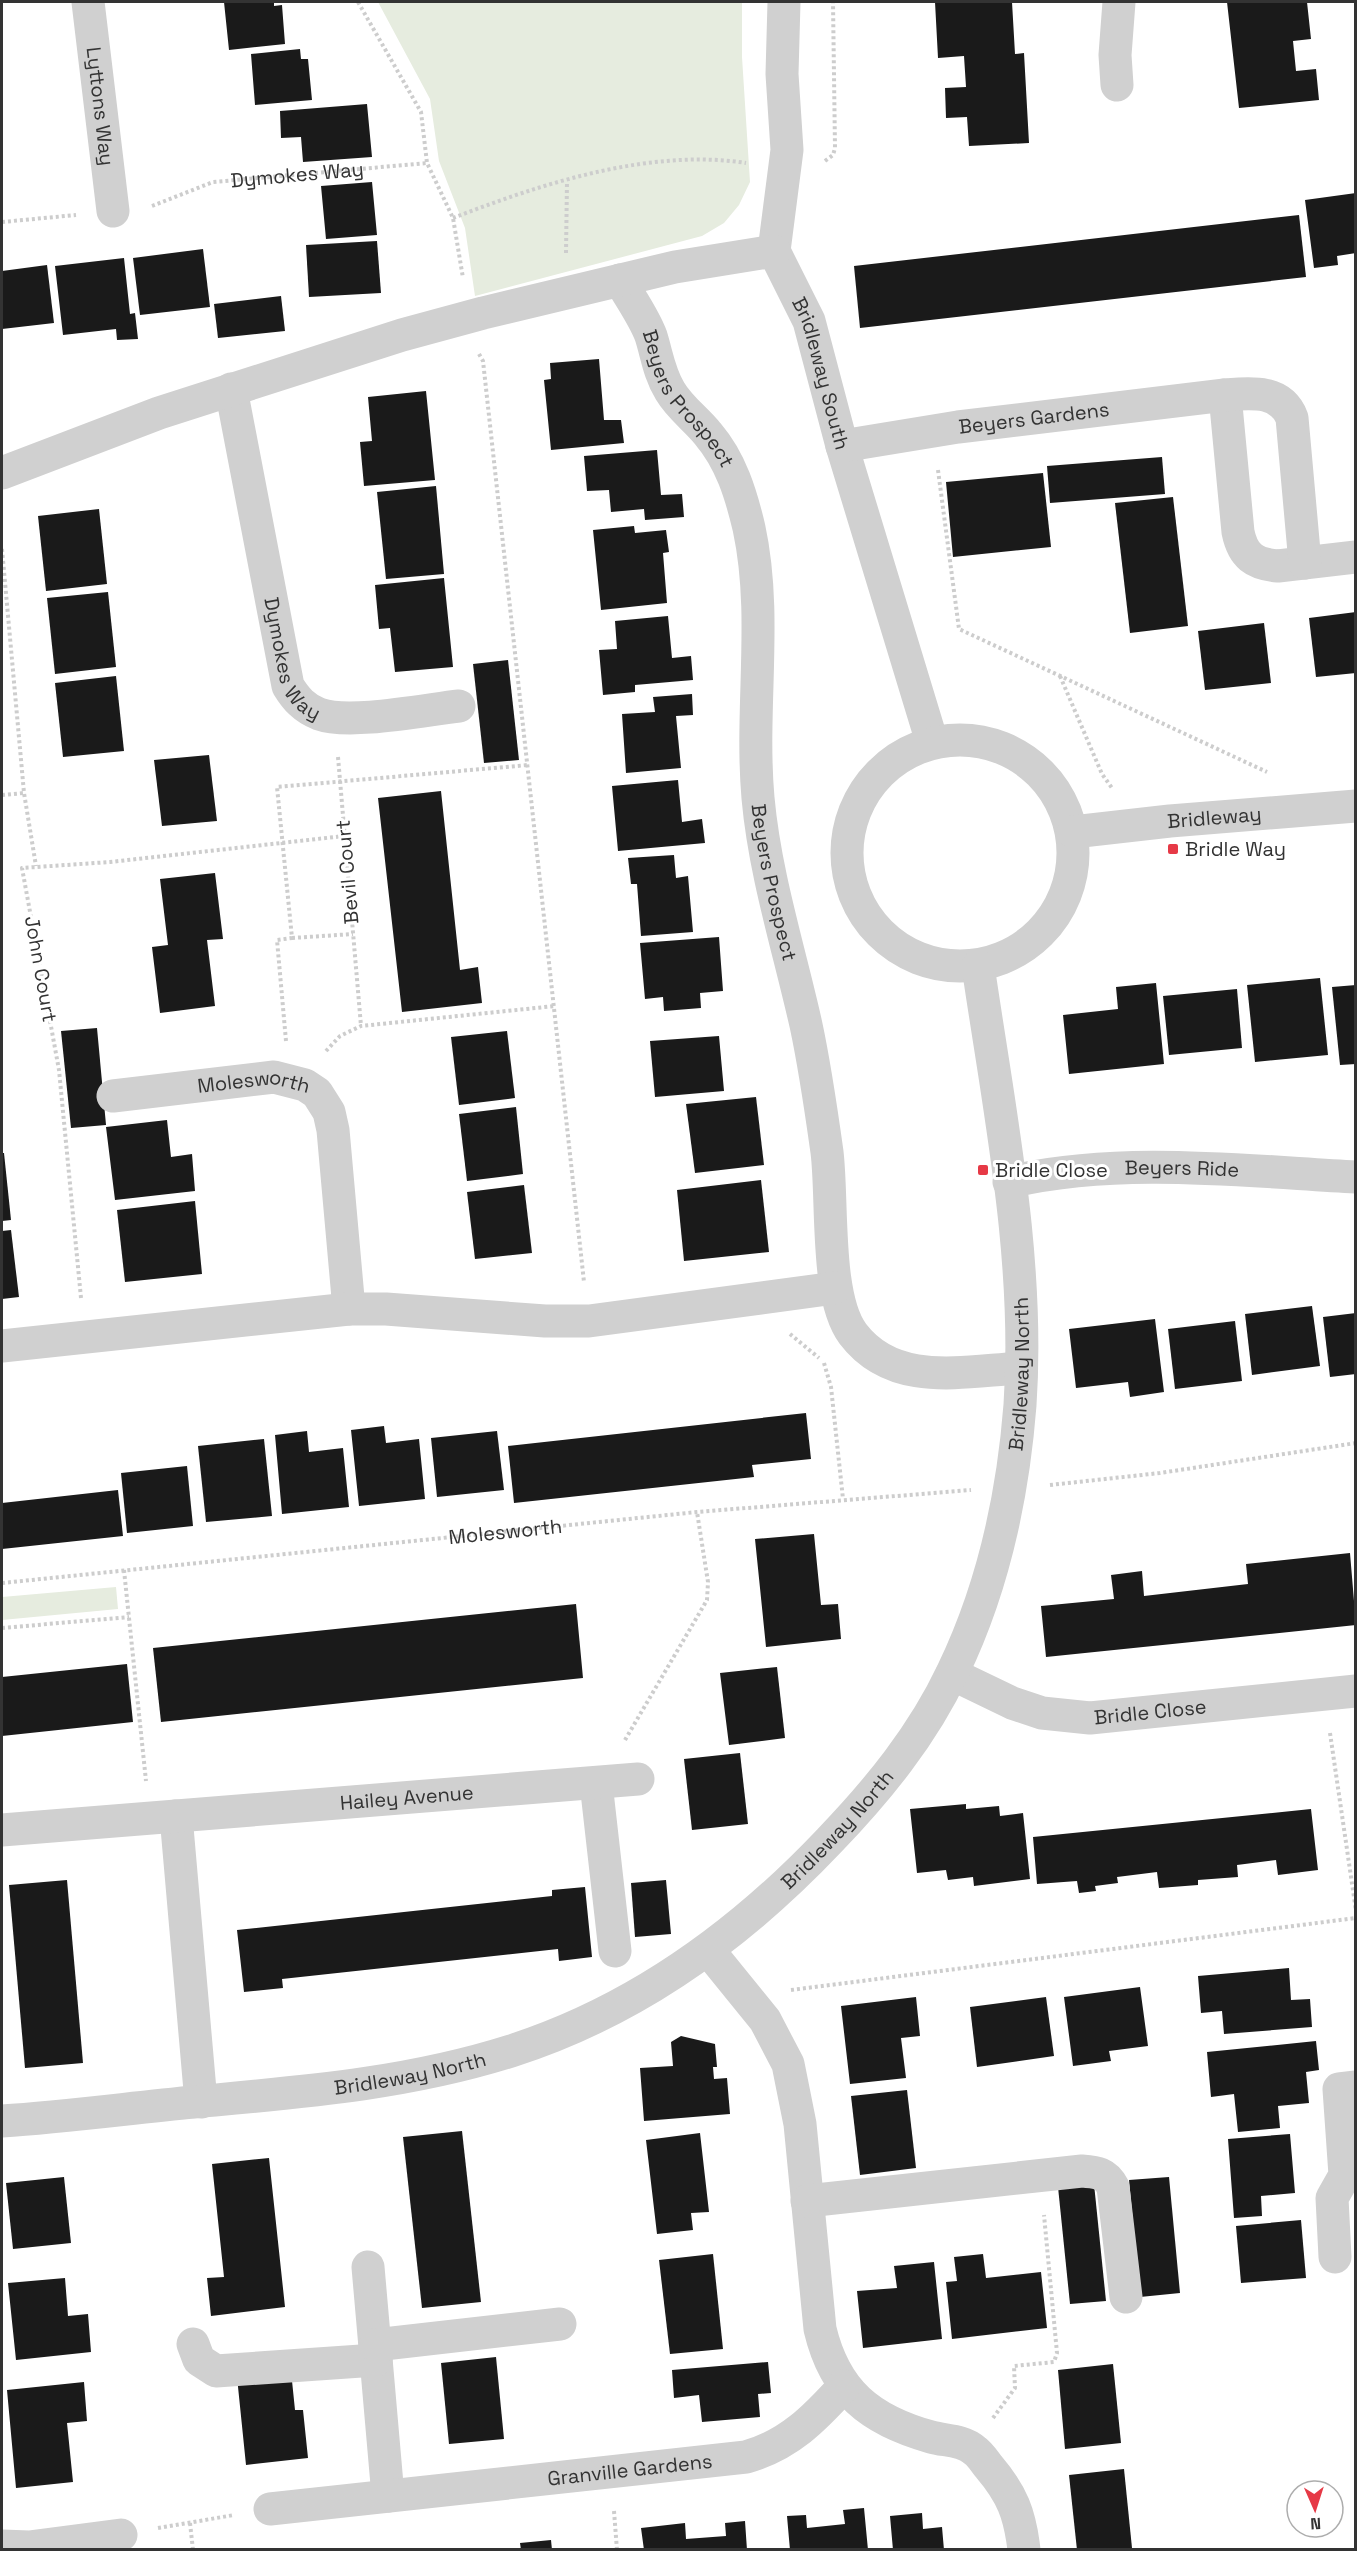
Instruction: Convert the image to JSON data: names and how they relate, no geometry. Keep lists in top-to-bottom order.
{
  "streets": {
    "street": [
      "Lyttons Way",
      "Dymokes Way",
      "Bridleway South",
      "Beyers Prospect",
      "Beyers Gardens",
      "Bridleway",
      "Molesworth",
      "Beyers Ride",
      "Bridleway North",
      "Bridle Close",
      "Hailey Avenue",
      "Granville Gardens"
    ],
    "path": ["Bevil Court", "John Court"]
  },
  "crossings": [
    ["Lyttons Way", "Dymokes Way"],
    ["Dymokes Way", "Bevil Court"],
    ["Bridleway South", "Beyers Gardens"],
    ["Beyers Prospect", "Bridleway North"],
    ["Molesworth", "Bridleway North"],
    ["Beyers Ride", "Bridleway North"],
    ["Bridleway North", "Bridle Close"]
  ],
  "places": {
    "transit": ["Bridle Way", "Bridle Close"]
  },
  "north": "bottom"
}
